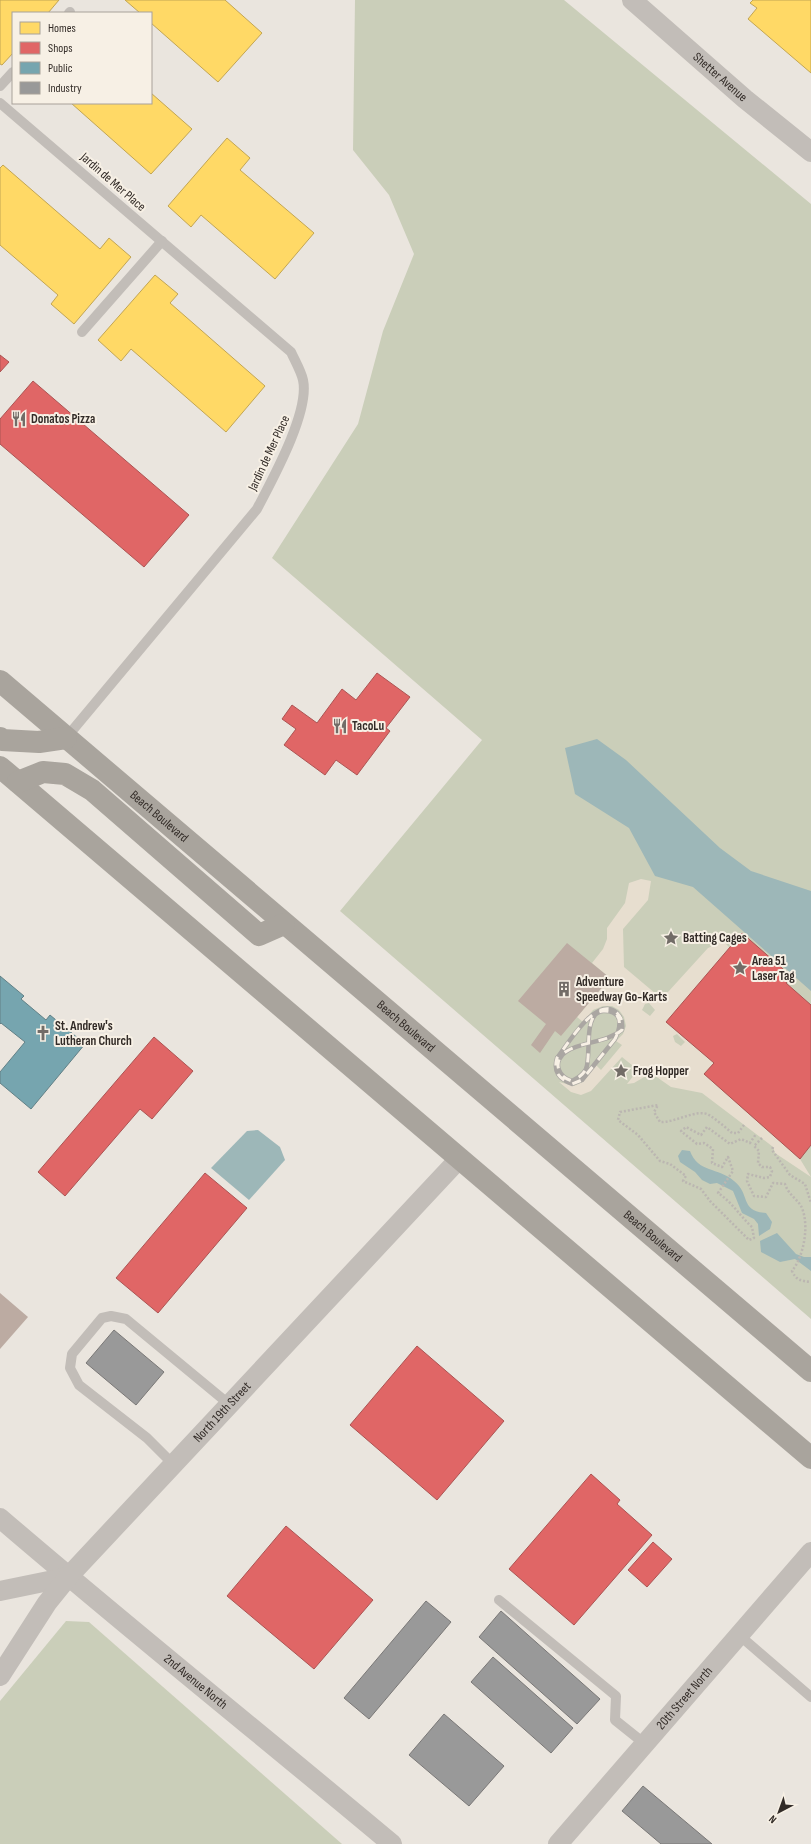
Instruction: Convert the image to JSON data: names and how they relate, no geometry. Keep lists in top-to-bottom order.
{
  "streets": {
    "highway": ["Beach Boulevard"],
    "street": [
      "Shetter Avenue",
      "North 19th Street",
      "2nd Avenue North",
      "20th Street North"
    ],
    "lane": ["Jardin de Mer Place"]
  },
  "crossings": [
    ["Jardin de Mer Place", "Beach Boulevard"],
    ["North 19th Street", "2nd Avenue North"]
  ],
  "places": {
    "restaurant": ["Donatos Pizza", "TacoLu"],
    "place": ["Batting Cages", "Area 51 Laser Tag", "Frog Hopper"],
    "building": ["Adventure Speedway Go-Karts"],
    "church": ["St. Andrew's Lutheran Church"]
  },
  "legend": [
    "Homes",
    "Shops",
    "Public",
    "Industry"
  ],
  "north": "bottom left"
}
